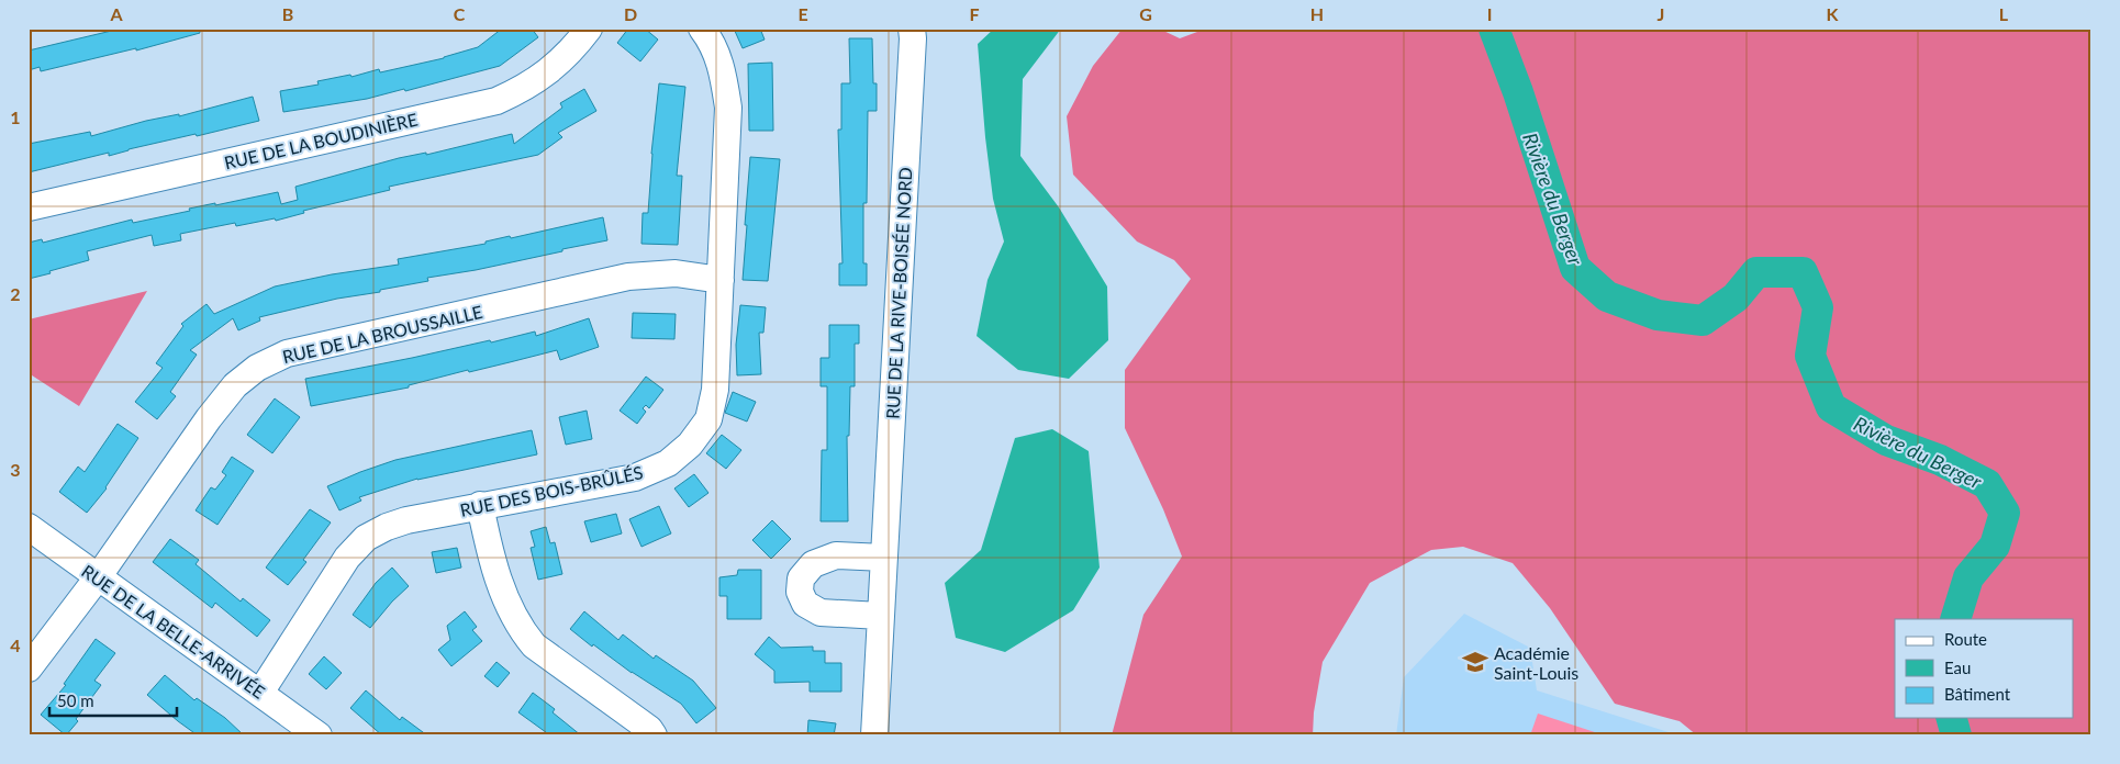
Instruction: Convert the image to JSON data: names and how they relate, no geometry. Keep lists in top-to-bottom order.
{
  "streets": {
    "street": [
      "RUE DE LA BOUDINIÈRE",
      "RUE DE LA RIVE-BOISÉE NORD",
      "RUE DE LA BROUSSAILLE",
      "RUE DES BOIS-BRÛLÉS",
      "RUE DE LA BELLE-ARRIVÉE"
    ]
  },
  "crossings": [
    ["RUE DE LA BROUSSAILLE", "RUE DES BOIS-BRÛLÉS"],
    ["RUE DE LA BROUSSAILLE", "RUE DE LA BELLE-ARRIVÉE"],
    ["RUE DES BOIS-BRÛLÉS", "RUE DE LA BELLE-ARRIVÉE"]
  ],
  "water": ["Rivière du Berger"],
  "places": {
    "school or university": ["Académie Saint-Louis"]
  },
  "legend": ["Route", "Eau", "Bâtiment"],
  "scale_bar": "50 m",
  "grid": {
    "columns": [
      "A",
      "B",
      "C",
      "D",
      "E",
      "F",
      "G",
      "H",
      "I",
      "J",
      "K",
      "L"
    ],
    "rows": [
      "1",
      "2",
      "3",
      "4"
    ]
  }
}
